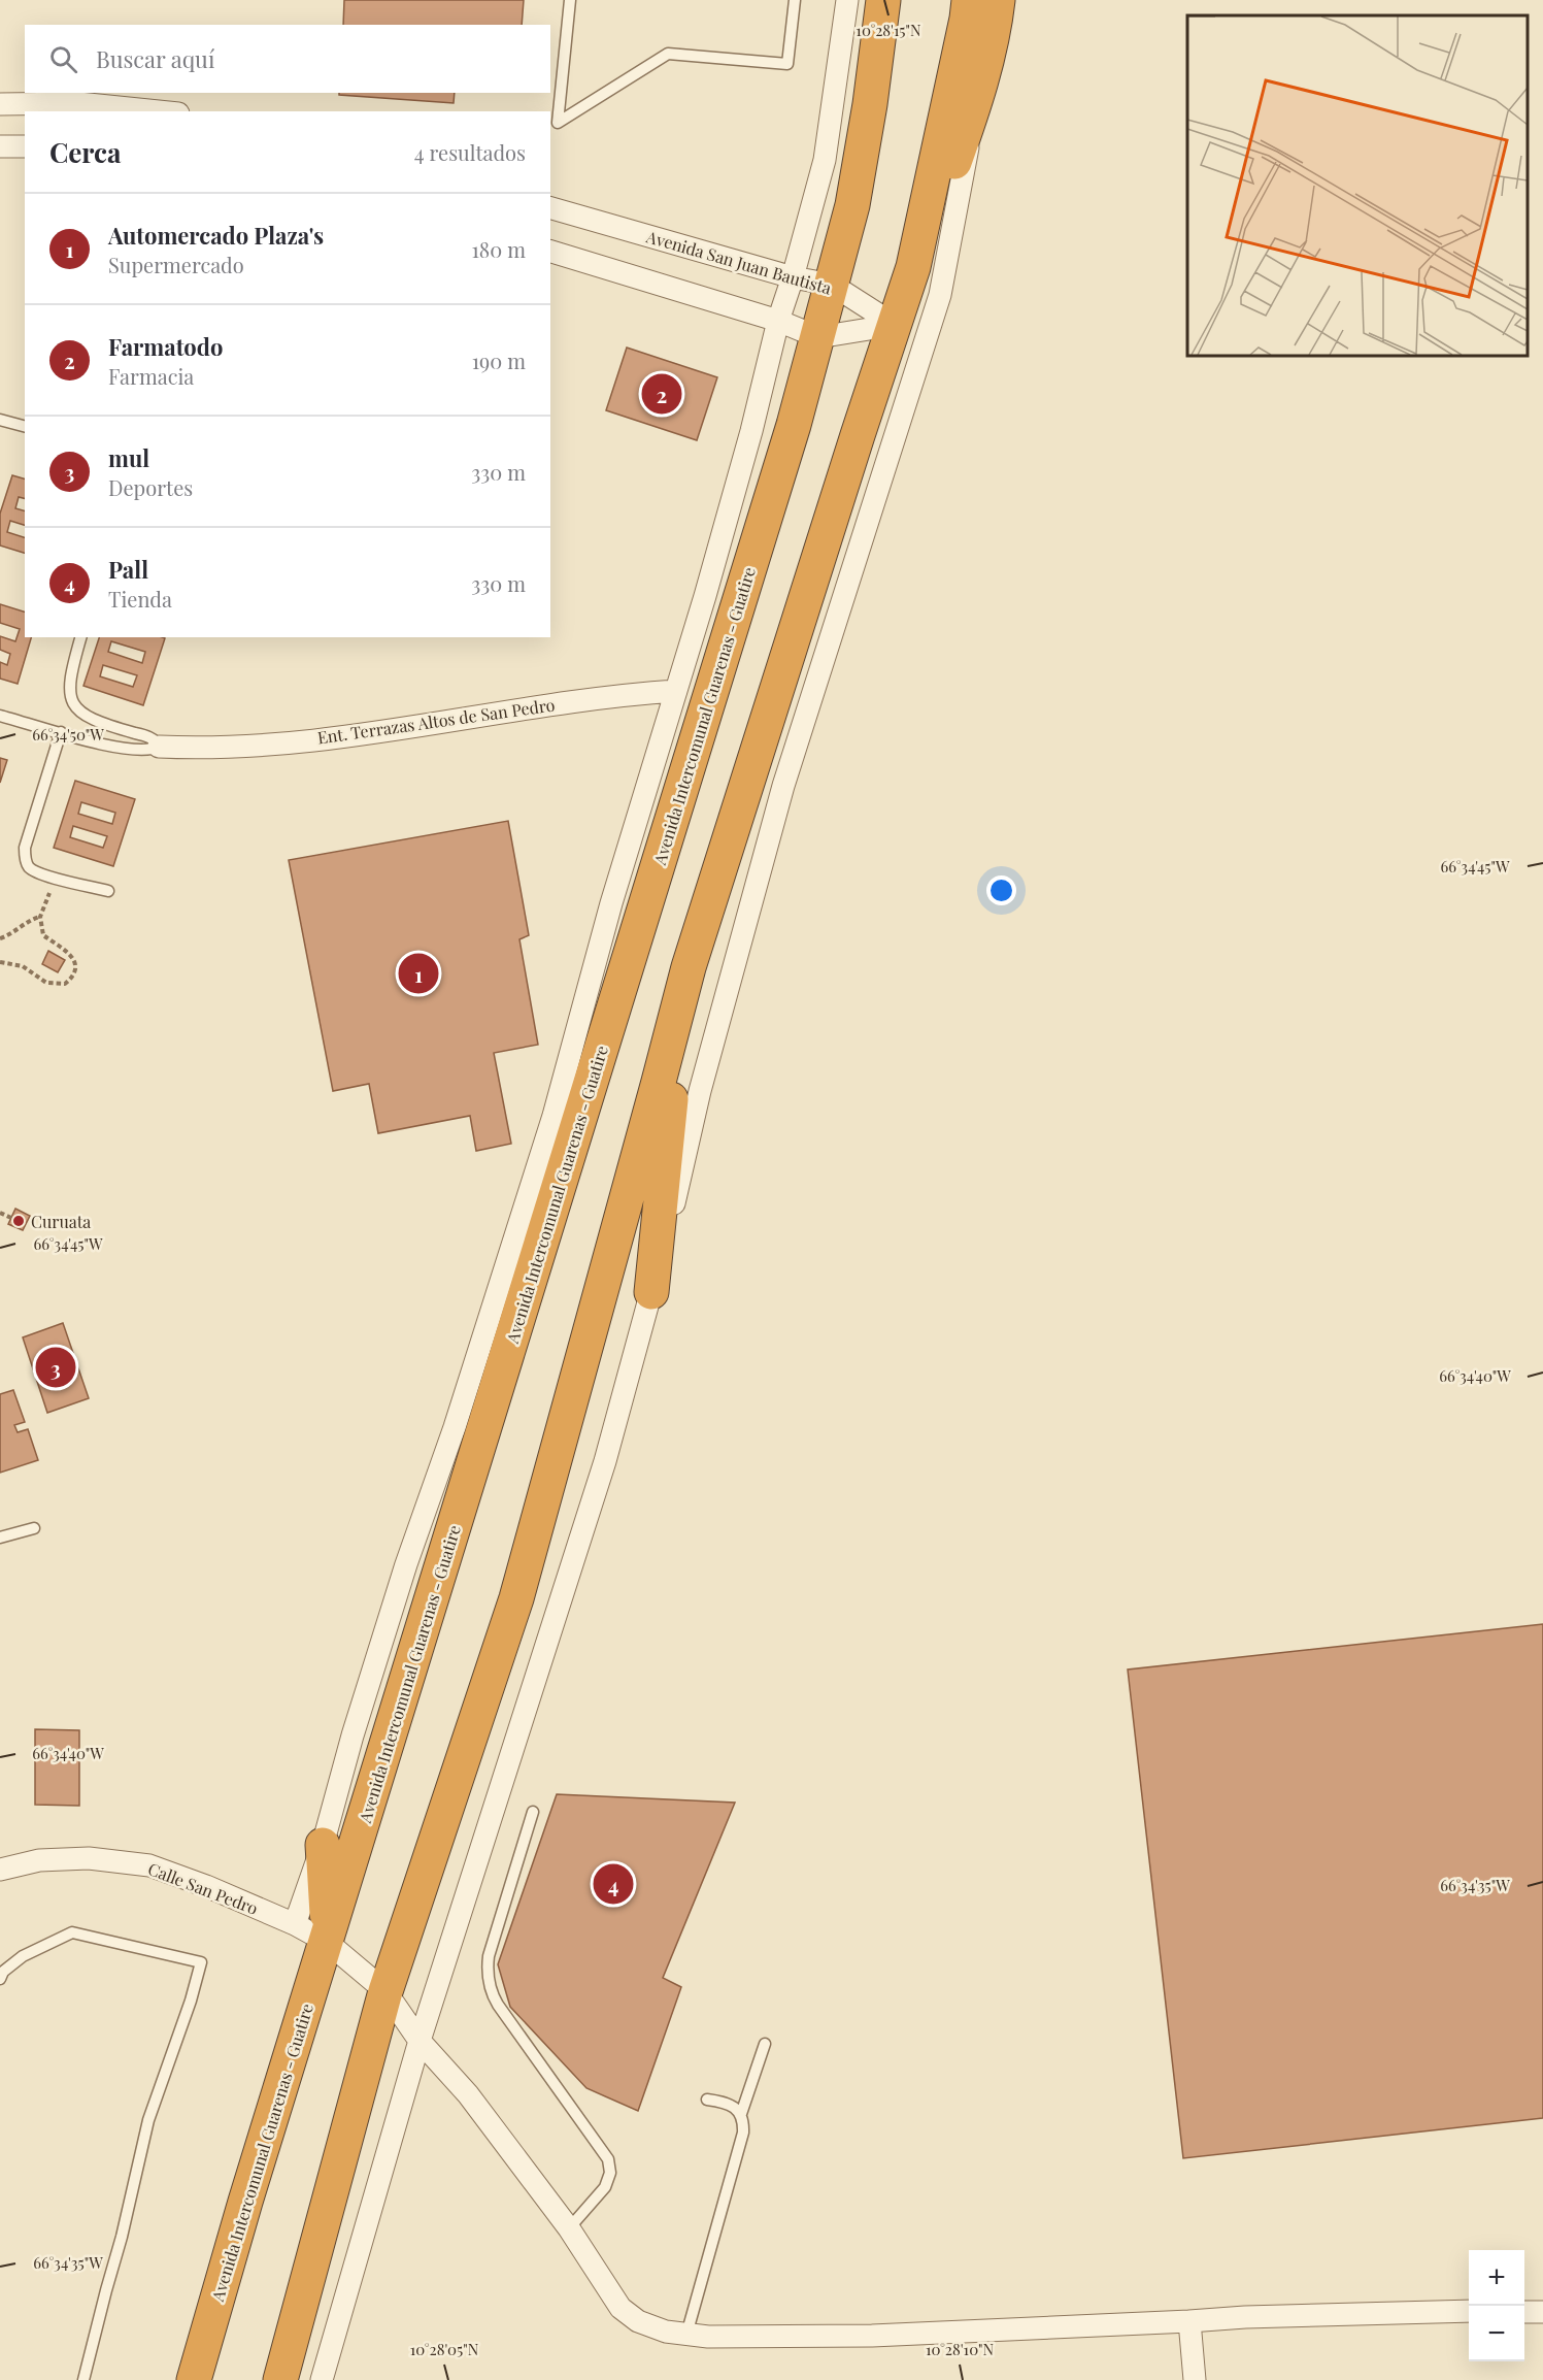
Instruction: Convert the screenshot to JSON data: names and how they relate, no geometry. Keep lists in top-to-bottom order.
{
  "streets": {
    "highway": ["Avenida Intercomunal Guarenas - Guatire"],
    "street": ["Avenida San Juan Bautista", "Ent. Terrazas Altos de San Pedro", "Calle San Pedro"]
  },
  "crossings": [
    ["Avenida San Juan Bautista", "Avenida Intercomunal Guarenas - Guatire"],
    ["Avenida Intercomunal Guarenas - Guatire", "Ent. Terrazas Altos de San Pedro"],
    ["Avenida Intercomunal Guarenas - Guatire", "Calle San Pedro"]
  ],
  "places": ["Curuata"],
  "page": {
    "search": "Buscar aquí",
    "heading": ["Cerca", "4 resultados"],
    "list": [
      {
        "mark": "1",
        "name": "Automercado Plaza's",
        "note": "Supermercado",
        "value": "180 m"
      },
      {
        "mark": "2",
        "name": "Farmatodo",
        "note": "Farmacia",
        "value": "190 m"
      },
      {
        "mark": "3",
        "name": "mul",
        "note": "Deportes",
        "value": "330 m"
      },
      {
        "mark": "4",
        "name": "Pall",
        "note": "Tienda",
        "value": "330 m"
      }
    ],
    "pins": [
      "2",
      "1",
      "3",
      "4"
    ],
    "map_buttons": ["+", "−"]
  },
  "coordinates": [
    "10°28'15\"N",
    "66°34'50\"W",
    "66°34'45\"W",
    "66°34'40\"W",
    "66°34'35\"W",
    "10°28'05\"N",
    "10°28'10\"N"
  ]
}
